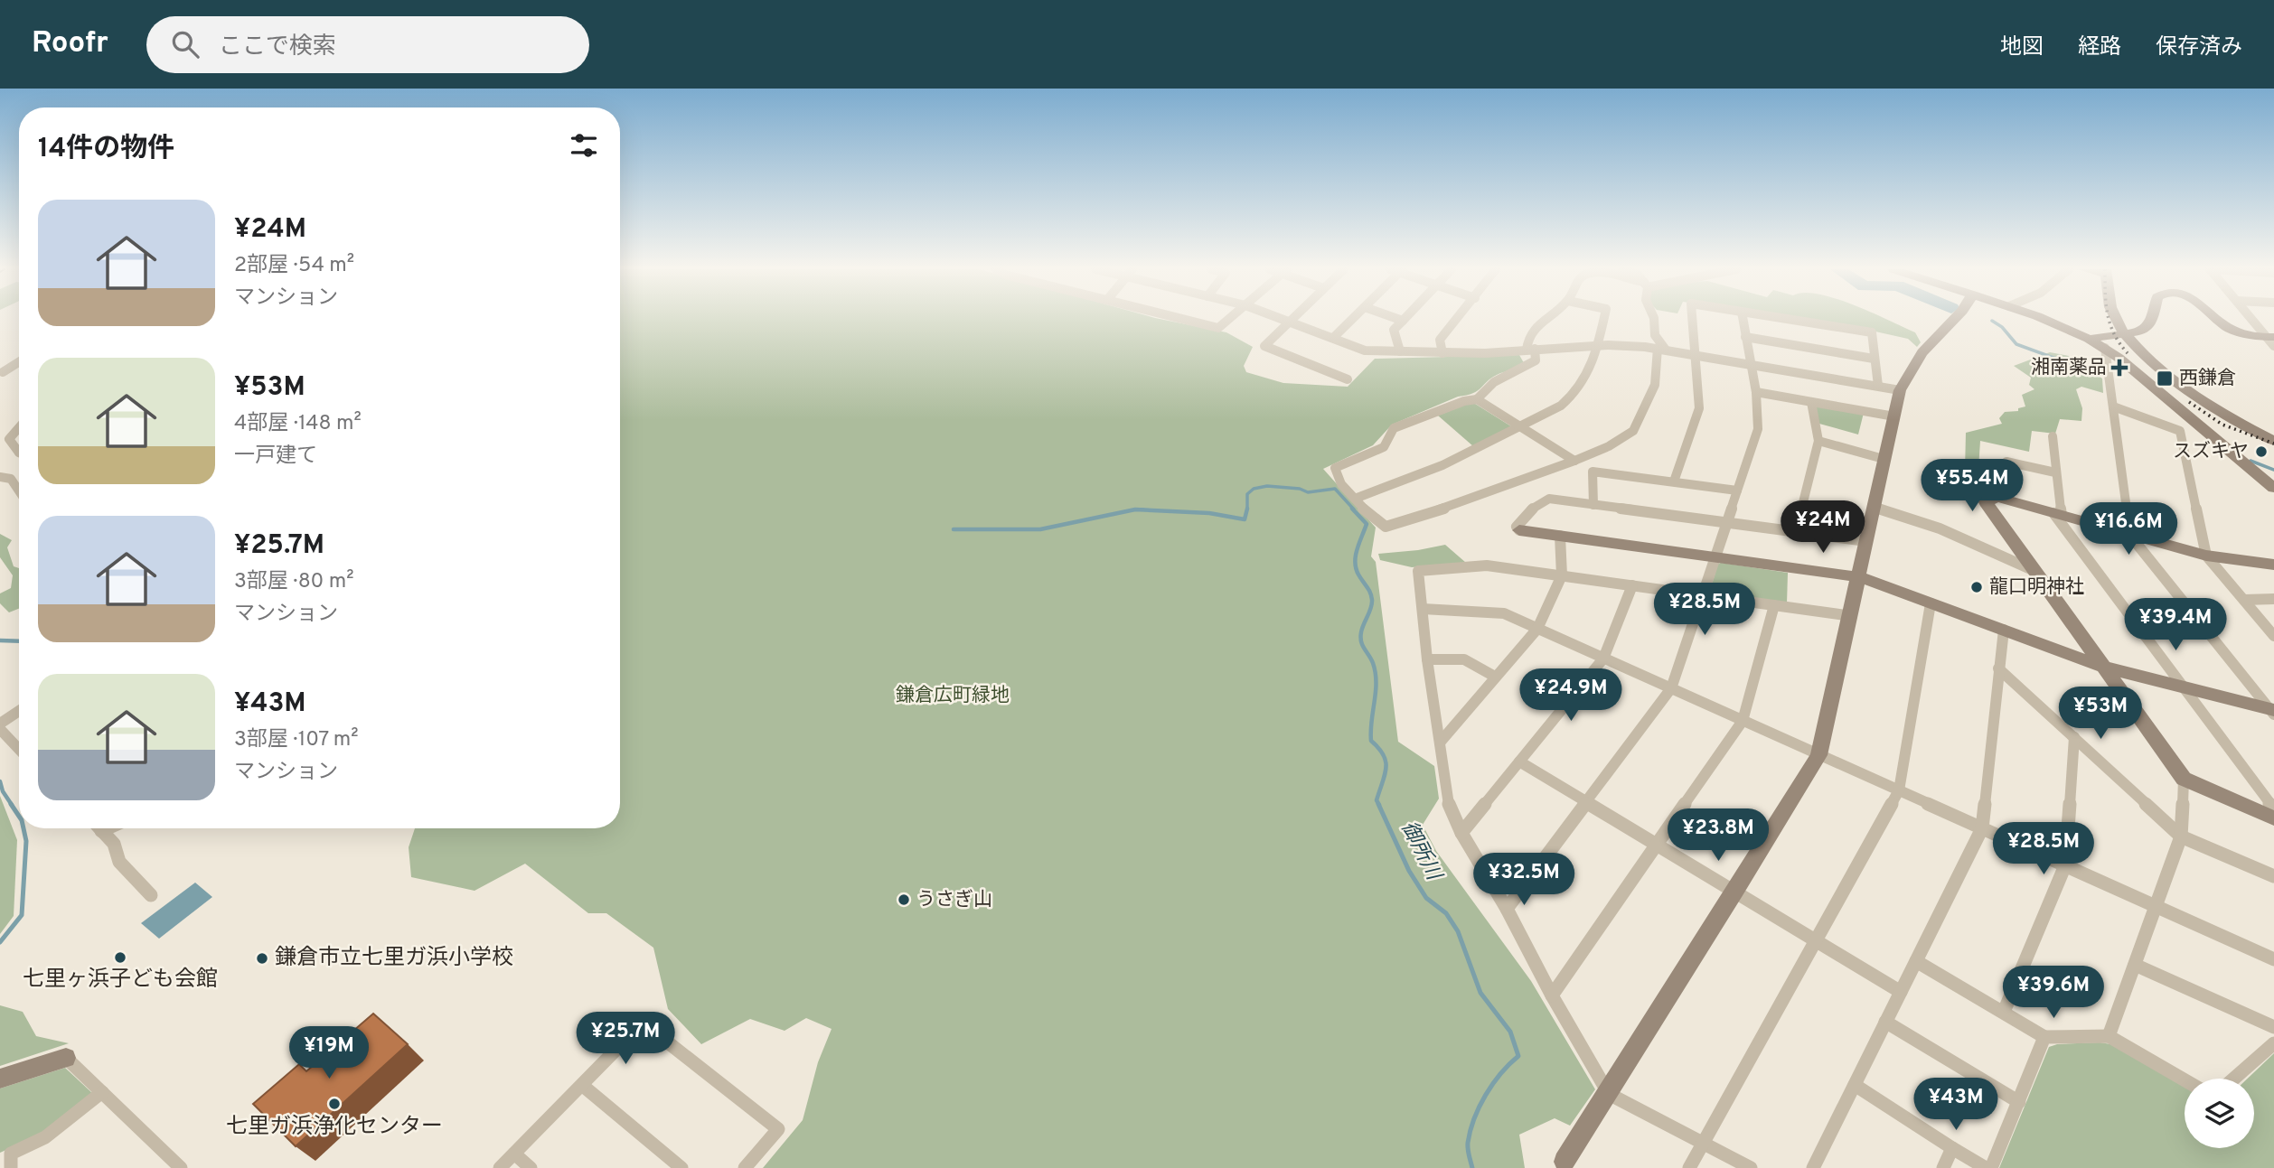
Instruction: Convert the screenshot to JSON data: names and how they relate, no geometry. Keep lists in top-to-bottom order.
{
  "water": ["御所川"],
  "parks": ["鎌倉広町緑地"],
  "places": {
    "health": ["湘南薬品"],
    "transit": ["西鎌倉"],
    "other": [
      "スズキヤ",
      "龍口明神社",
      "うさぎ山",
      "七里ヶ浜子ども会館",
      "鎌倉市立七里ガ浜小学校",
      "七里ガ浜浄化センター"
    ]
  },
  "page": {
    "header": "Roofr",
    "search": "ここで検索",
    "nav": ["地図", "経路", "保存済み"],
    "heading": "14件の物件",
    "list": [
      {
        "name": "¥24M",
        "note": "2部屋 · 54 m² · マンション"
      },
      {
        "name": "¥53M",
        "note": "4部屋 · 148 m² · 一戸建て"
      },
      {
        "name": "¥25.7M",
        "note": "3部屋 · 80 m² · マンション"
      },
      {
        "name": "¥43M",
        "note": "3部屋 · 107 m² · マンション"
      }
    ],
    "price": [
      "¥55.4M",
      "¥24M",
      "¥16.6M",
      "¥28.5M",
      "¥39.4M",
      "¥24.9M",
      "¥53M",
      "¥23.8M",
      "¥28.5M",
      "¥32.5M",
      "¥39.6M",
      "¥25.7M",
      "¥19M",
      "¥43M"
    ]
  }
}
